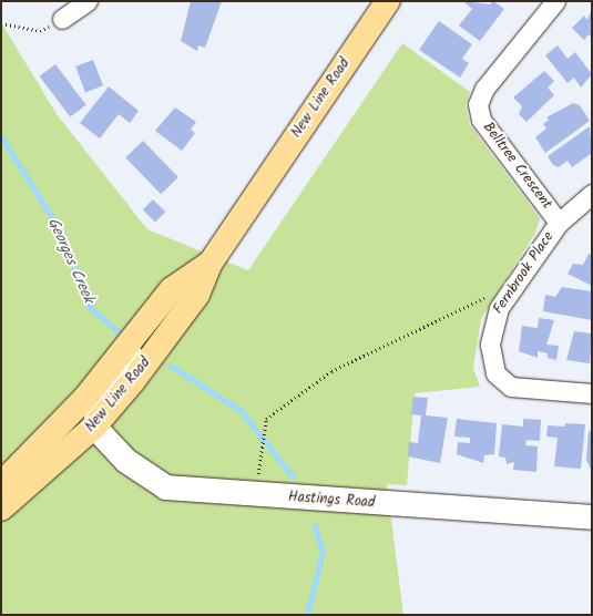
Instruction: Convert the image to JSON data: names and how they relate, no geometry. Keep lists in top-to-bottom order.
{
  "streets": {
    "main road": ["New Line Road", "Hastings Road"],
    "street": ["Belltree Crescent", "Fernbrook Place"]
  },
  "crossings": [
    ["New Line Road", "Hastings Road"],
    ["Belltree Crescent", "Fernbrook Place"]
  ],
  "water": ["Georges Creek"]
}
